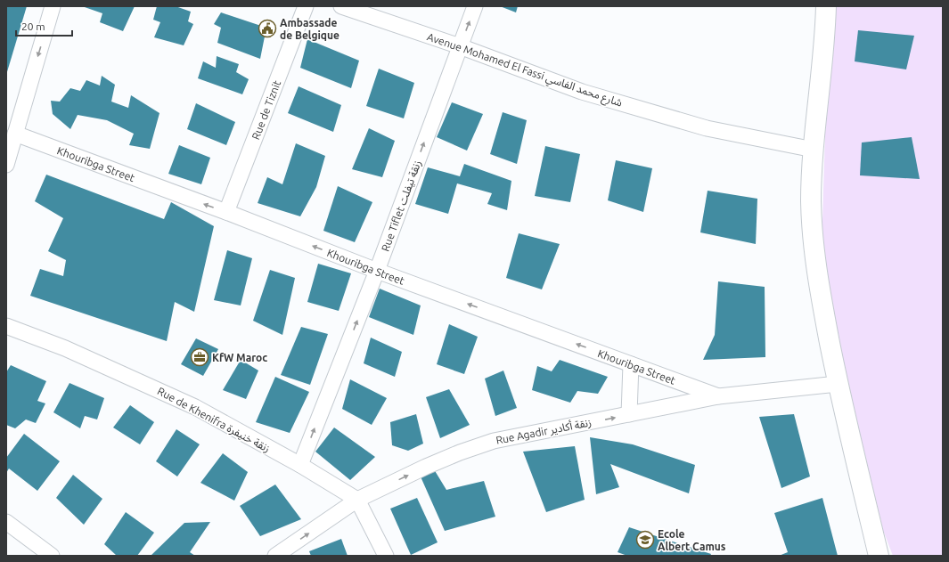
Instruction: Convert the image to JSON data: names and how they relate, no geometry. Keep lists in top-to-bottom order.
{
  "streets": {
    "street": [
      "Avenue Mohamed El Fassi شارع محمد الفاسي",
      "Rue de Tiznit",
      "Khouribga Street",
      "Rue Tiflet زنقة تيفلت",
      "Rue de Khenifra زنقة خنيفرة",
      "Rue Agadir زنقة أكادير"
    ]
  },
  "crossings": [
    ["Avenue Mohamed El Fassi شارع محمد الفاسي", "Rue Tiflet زنقة تيفلت"],
    ["Rue de Tiznit", "Khouribga Street"],
    ["Khouribga Street", "Rue Tiflet زنقة تيفلت"],
    ["Khouribga Street", "Rue Agadir زنقة أكادير"],
    ["Rue Tiflet زنقة تيفلت", "Rue de Khenifra زنقة خنيفرة"],
    ["Rue de Khenifra زنقة خنيفرة", "Rue Agadir زنقة أكادير"]
  ],
  "one_way": ["Khouribga Street", "Rue Tiflet زنقة تيفلت", "Rue Agadir زنقة أكادير"],
  "places": {
    "public building": ["Ambassade de Belgique"],
    "office": ["KfW Maroc"],
    "school or university": ["Ecole Albert Camus"]
  },
  "scale_bar": "20 m"
}
